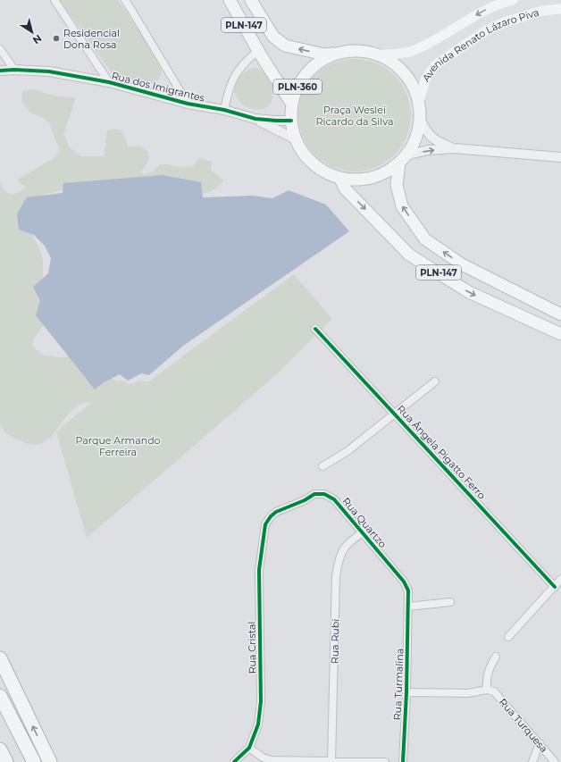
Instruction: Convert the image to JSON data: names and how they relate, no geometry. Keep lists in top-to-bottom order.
{
  "streets": {
    "main road": ["PLN-147", "Avenida Renato Lázaro Piva", "PLN-360"],
    "street": [
      "Rua dos Imigrantes",
      "Rua Ângela Pigatto Ferro",
      "Rua Quartzo",
      "Rua Rubi",
      "Rua Cristal",
      "Rua Turmalina",
      "Rua Turquesa"
    ]
  },
  "crossings": [
    ["PLN-147", "PLN-360"],
    ["Avenida Renato Lázaro Piva", "PLN-360"],
    ["Rua dos Imigrantes", "PLN-360"],
    ["Rua Quartzo", "Rua Rubi"],
    ["Rua Quartzo", "Rua Cristal"],
    ["Rua Quartzo", "Rua Turmalina"]
  ],
  "parks": ["Praça Weslei Ricardo da Silva", "Parque Armando Ferreira"],
  "places": ["Residencial Dona Rosa"],
  "north": "bottom right"
}
